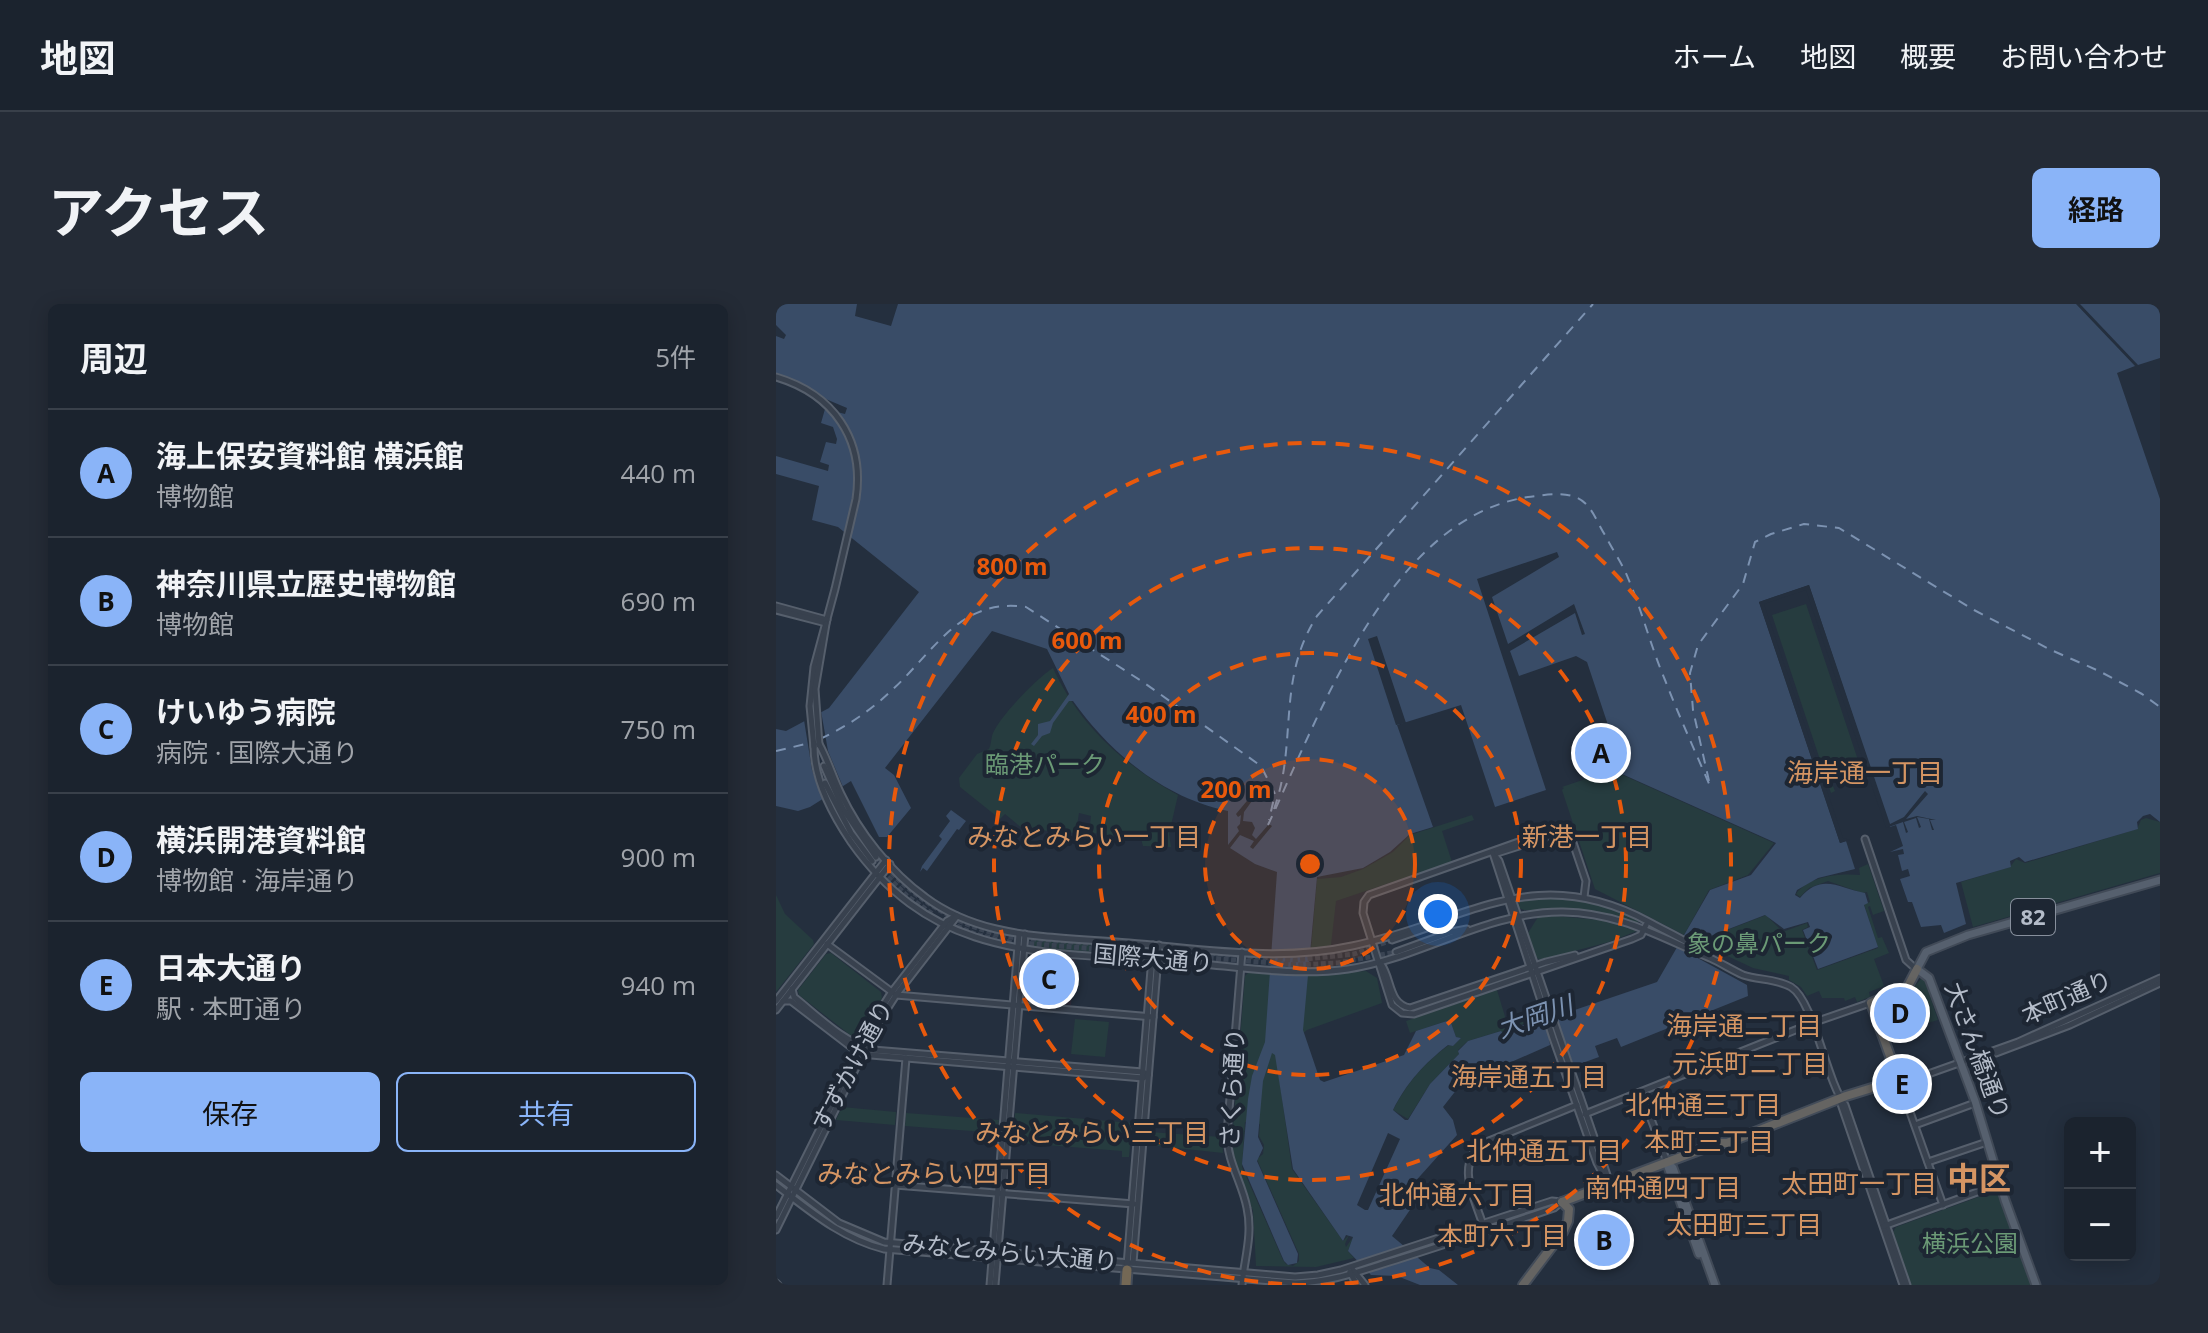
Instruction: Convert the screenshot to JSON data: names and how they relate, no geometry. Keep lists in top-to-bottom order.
{
  "streets": {
    "highway": ["本町通り"],
    "main road": ["82", "大さん橋通り"],
    "street": [
      "国際大通り",
      "すずかけ通り",
      "さくら通り",
      "みなとみらい大通り"
    ]
  },
  "crossings": [
    ["82", "大さん橋通り"],
    ["国際大通り", "すずかけ通り"],
    ["国際大通り", "さくら通り"],
    ["本町通り", "大さん橋通り"],
    ["すずかけ通り", "みなとみらい大通り"],
    ["さくら通り", "みなとみらい大通り"]
  ],
  "districts": [
    "海岸通一丁目",
    "みなとみらい一丁目",
    "新港一丁目",
    "海岸通二丁目",
    "元浜町二丁目",
    "海岸通五丁目",
    "北仲通三丁目",
    "みなとみらい三丁目",
    "本町三丁目",
    "北仲通五丁目",
    "みなとみらい四丁目",
    "中区",
    "太田町一丁目",
    "南仲通四丁目",
    "北仲通六丁目",
    "太田町三丁目",
    "本町六丁目"
  ],
  "water": ["大岡川"],
  "parks": ["臨港パーク", "象の鼻パーク", "横浜公園"],
  "page": {
    "header": "地図",
    "nav": [
      "ホーム",
      "地図",
      "概要",
      "お問い合わせ"
    ],
    "title": "アクセス",
    "buttons": [
      "経路",
      ["保存", "共有"]
    ],
    "heading": ["周辺", "5件"],
    "list": [
      {
        "mark": "A",
        "name": "海上保安資料館 横浜館",
        "note": "博物館",
        "value": "440 m"
      },
      {
        "mark": "B",
        "name": "神奈川県立歴史博物館",
        "note": "博物館",
        "value": "690 m"
      },
      {
        "mark": "C",
        "name": "けいゆう病院",
        "note": "病院 · 国際大通り",
        "value": "750 m"
      },
      {
        "mark": "D",
        "name": "横浜開港資料館",
        "note": "博物館 · 海岸通り",
        "value": "900 m"
      },
      {
        "mark": "E",
        "name": "日本大通り",
        "note": "駅 · 本町通り",
        "value": "940 m"
      }
    ],
    "pins": [
      "A",
      "C",
      "D",
      "E",
      "B"
    ],
    "map_buttons": ["+", "−"]
  },
  "rings": [
    "800 m",
    "600 m",
    "400 m",
    "200 m"
  ]
}
